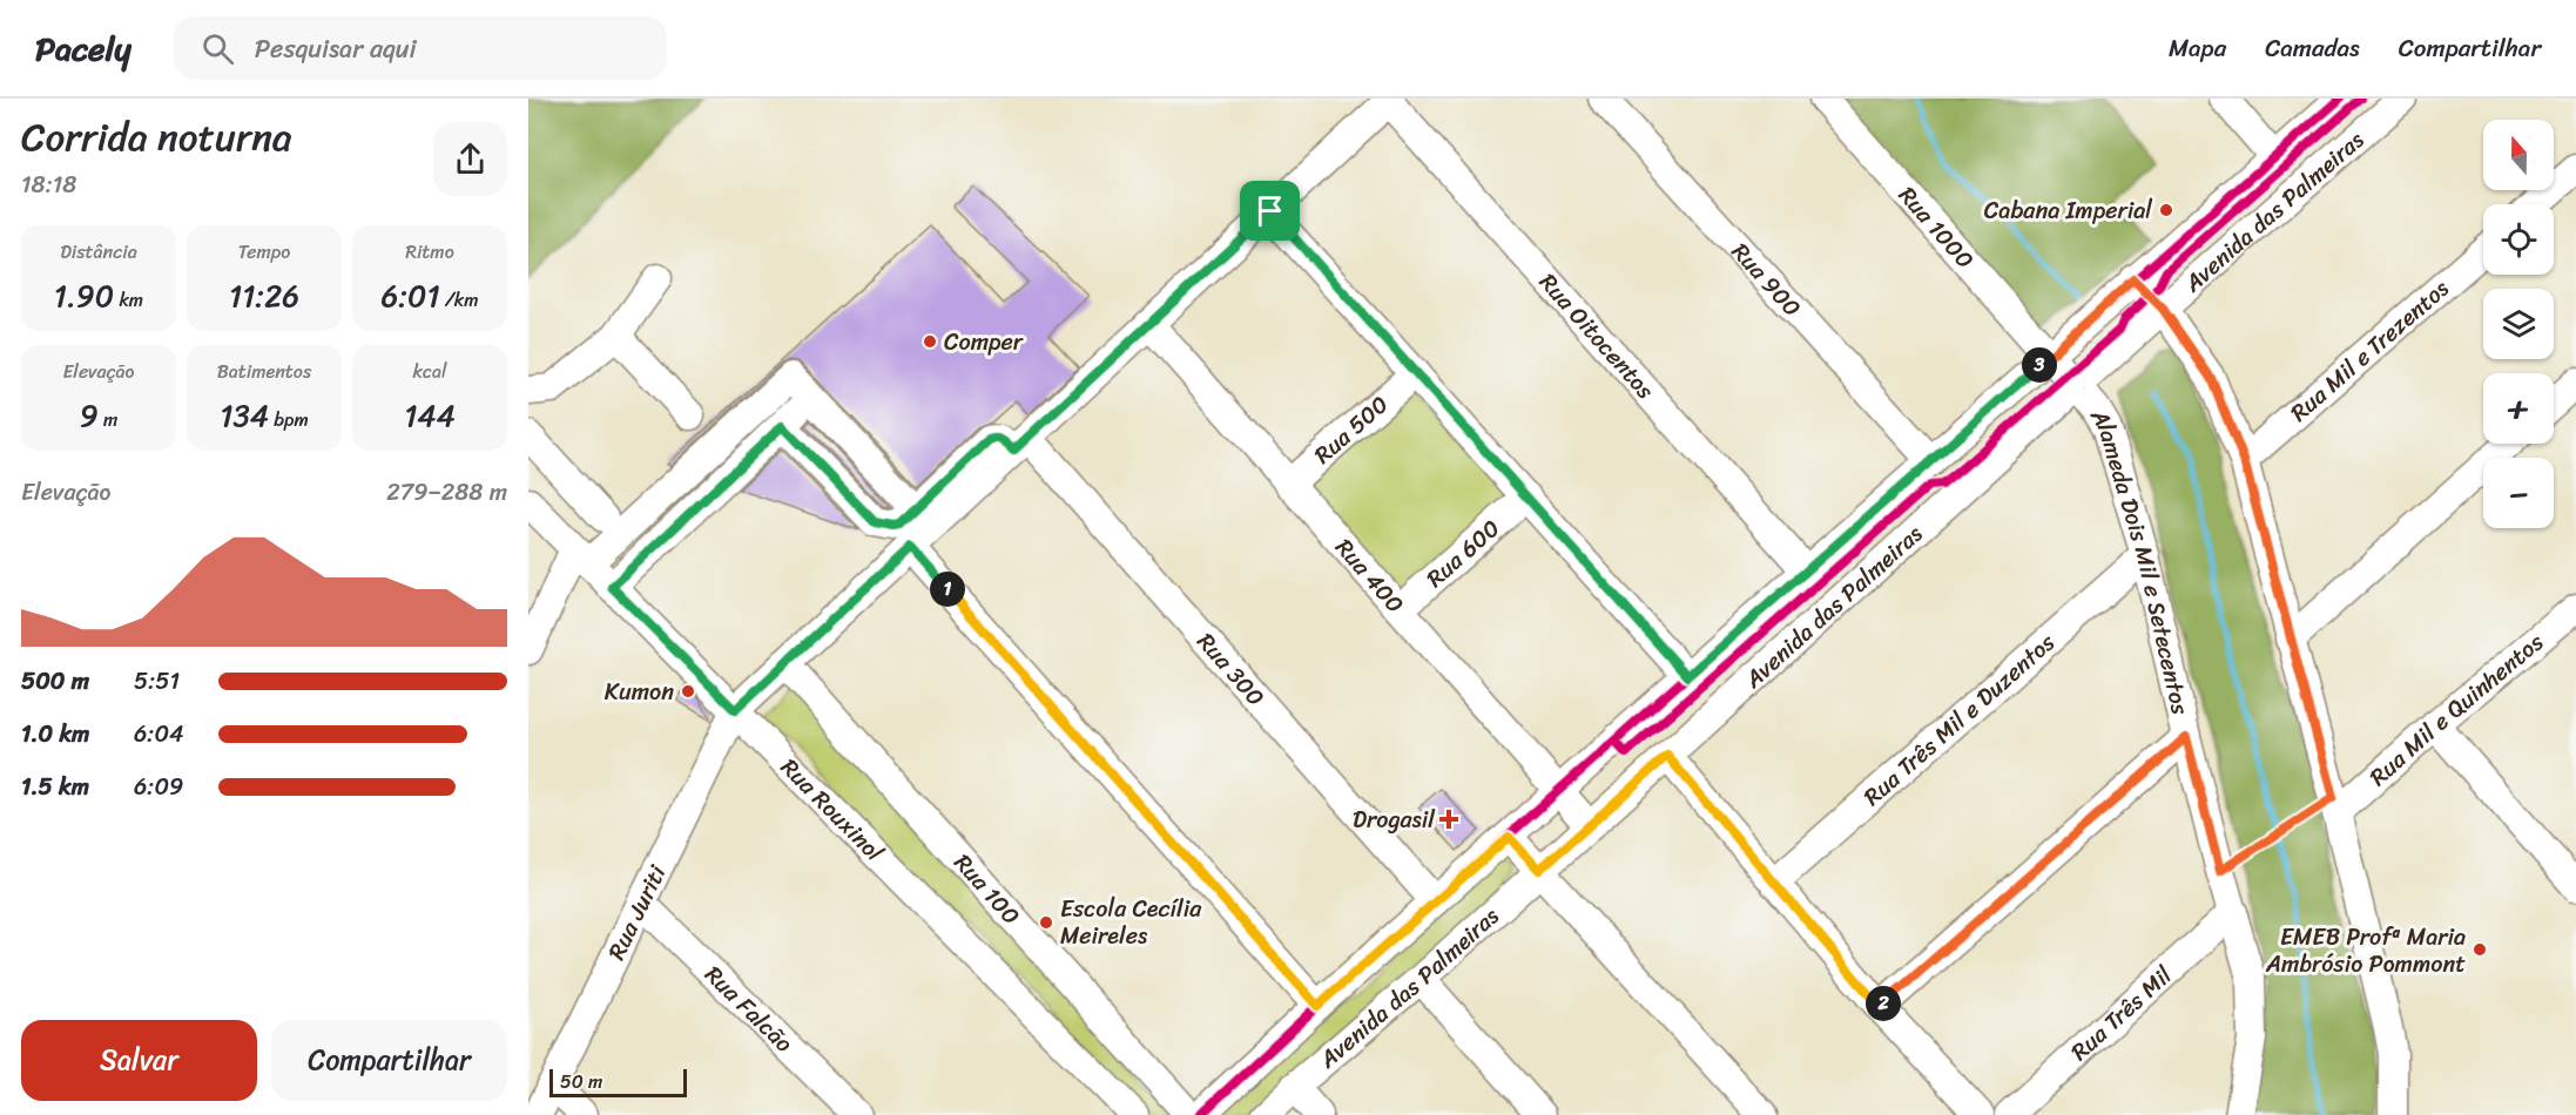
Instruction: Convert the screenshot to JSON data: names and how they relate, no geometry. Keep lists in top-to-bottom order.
{
  "streets": {
    "street": [
      "Avenida das Palmeiras",
      "Rua 1000",
      "Rua 900",
      "Rua Oitocentos",
      "Rua Mil e Trezentos",
      "Rua 500",
      "Rua 600",
      "Alameda Dois Mil e Setecentos",
      "Rua 400",
      "Rua 300",
      "Rua Mil e Quinhentos",
      "Rua Três Mil e Duzentos",
      "Rua Rouxinol",
      "Rua 100",
      "Rua Juriti",
      "Rua Falcão",
      "Rua Três Mil"
    ]
  },
  "crossings": [
    ["Avenida das Palmeiras", "Rua 1000"],
    ["Avenida das Palmeiras", "Rua 900"],
    ["Avenida das Palmeiras", "Rua Oitocentos"],
    ["Avenida das Palmeiras", "Alameda Dois Mil e Setecentos"],
    ["Avenida das Palmeiras", "Rua 400"],
    ["Avenida das Palmeiras", "Rua 300"],
    ["Rua 1000", "Alameda Dois Mil e Setecentos"],
    ["Rua 500", "Rua 400"],
    ["Rua 600", "Rua 400"],
    ["Alameda Dois Mil e Setecentos", "Rua Três Mil e Duzentos"],
    ["Alameda Dois Mil e Setecentos", "Rua Três Mil"],
    ["Rua Rouxinol", "Rua Juriti"],
    ["Rua Juriti", "Rua Falcão"]
  ],
  "places": {
    "other": [
      "Cabana Imperial",
      "Comper",
      "Kumon",
      "Escola Cecília Meireles",
      "EMEB Profª Maria Ambrósio Pommont"
    ],
    "health": ["Drogasil"]
  },
  "scale_bar": "50 m",
  "north": "top",
  "page": {
    "header": "Pacely",
    "search": "Pesquisar aqui",
    "nav": ["Mapa", "Camadas", "Compartilhar"],
    "heading": ["Corrida noturna", "18:18"],
    "map_buttons": ["+", "−"],
    "stats": [
      ["Distância", "1.90 km"],
      ["Tempo", "11:26"],
      ["Ritmo", "6:01 /km"],
      ["Elevação", "9 m"],
      ["Batimentos", "134 bpm"],
      ["kcal", "144"]
    ],
    "pins": ["3", "1", "2"],
    "chart": ["Elevação", "279–288 m"],
    "list": [
      {
        "name": "500 m",
        "note": "5:51"
      },
      {
        "name": "1.0 km",
        "note": "6:04"
      },
      {
        "name": "1.5 km",
        "note": "6:09"
      }
    ],
    "buttons": ["Salvar", "Compartilhar"],
    "scale": "50 m"
  }
}
